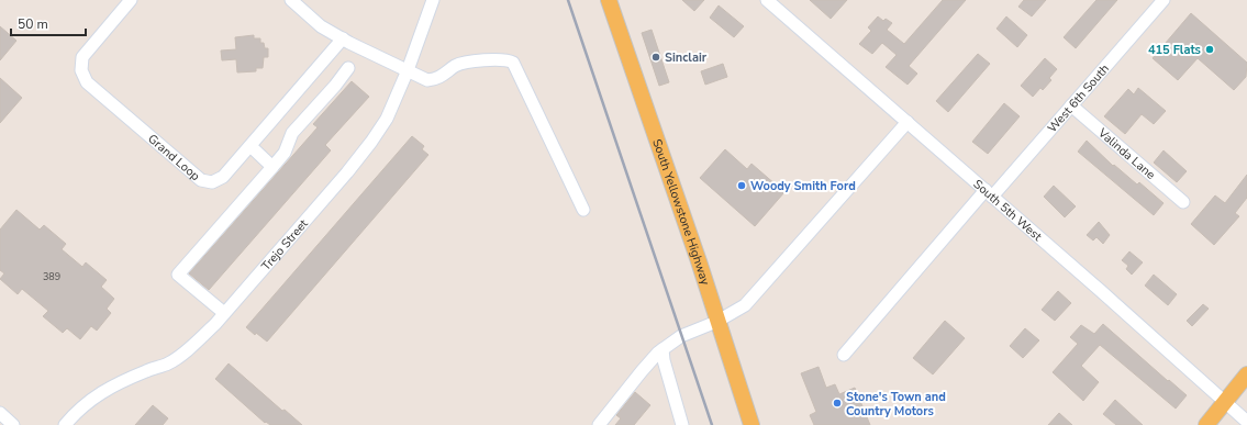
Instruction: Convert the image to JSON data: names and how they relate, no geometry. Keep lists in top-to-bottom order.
{
  "streets": {
    "main road": ["South Yellowstone Highway"],
    "street": [
      "West 6th South",
      "Valinda Lane",
      "Grand Loop",
      "South 5th West",
      "Trejo Street"
    ]
  },
  "crossings": [
    ["West 6th South", "Valinda Lane"],
    ["West 6th South", "South 5th West"]
  ],
  "places": [
    "415 Flats",
    "Sinclair",
    "Woody Smith Ford",
    "Stone's Town and Country Motors"
  ],
  "house_numbers": ["389"],
  "scale_bar": "50 m"
}
